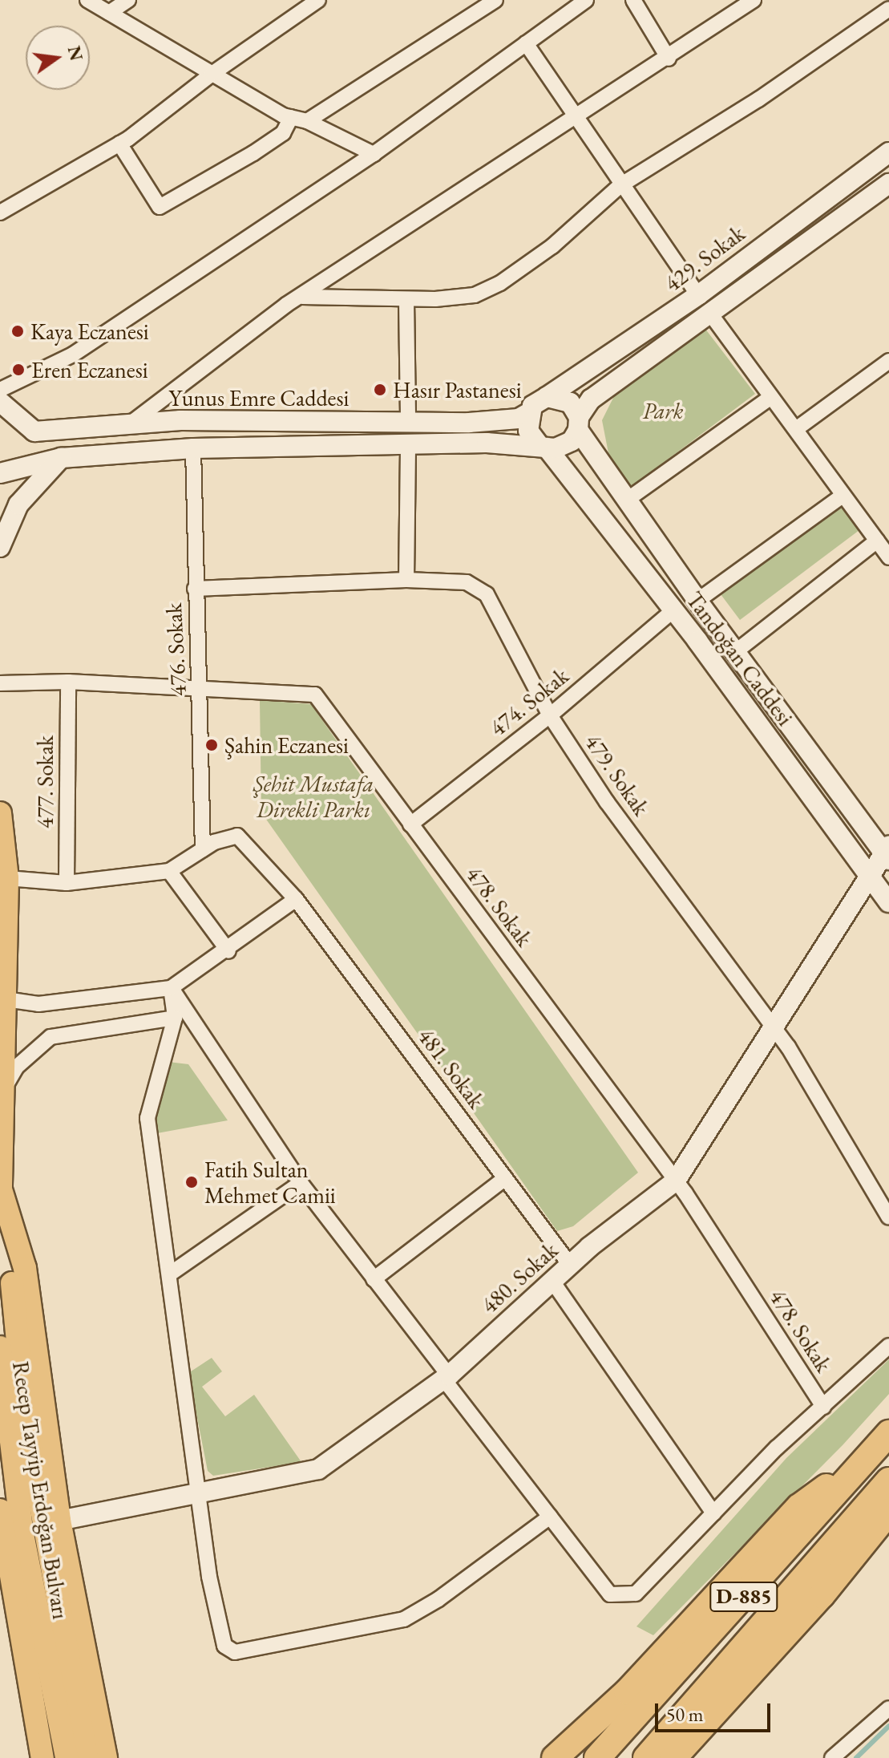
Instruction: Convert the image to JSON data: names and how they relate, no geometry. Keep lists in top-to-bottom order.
{
  "streets": {
    "highway": ["D-885"],
    "main road": [
      "429. Sokak",
      "Yunus Emre Caddesi",
      "Tandoğan Caddesi",
      "480. Sokak",
      "Recep Tayyip Erdoğan Bulvarı"
    ],
    "street": [
      "476. Sokak",
      "474. Sokak",
      "479. Sokak",
      "477. Sokak",
      "478. Sokak",
      "481. Sokak"
    ]
  },
  "crossings": [
    ["429. Sokak", "Yunus Emre Caddesi"],
    ["429. Sokak", "Tandoğan Caddesi"],
    ["Yunus Emre Caddesi", "Tandoğan Caddesi"],
    ["476. Sokak", "479. Sokak"],
    ["476. Sokak", "478. Sokak"],
    ["476. Sokak", "481. Sokak"],
    ["Tandoğan Caddesi", "474. Sokak"],
    ["Tandoğan Caddesi", "480. Sokak"],
    ["474. Sokak", "479. Sokak"],
    ["474. Sokak", "478. Sokak"],
    ["479. Sokak", "480. Sokak"],
    ["477. Sokak", "478. Sokak"],
    ["478. Sokak", "480. Sokak"],
    ["481. Sokak", "480. Sokak"]
  ],
  "parks": ["Park", "Şehit Mustafa Direkli Parkı"],
  "places": [
    "Kaya Eczanesi",
    "Eren Eczanesi",
    "Hasır Pastanesi",
    "Şahin Eczanesi",
    "Fatih Sultan Mehmet Camii"
  ],
  "scale_bar": "50 m",
  "north": "right"
}
